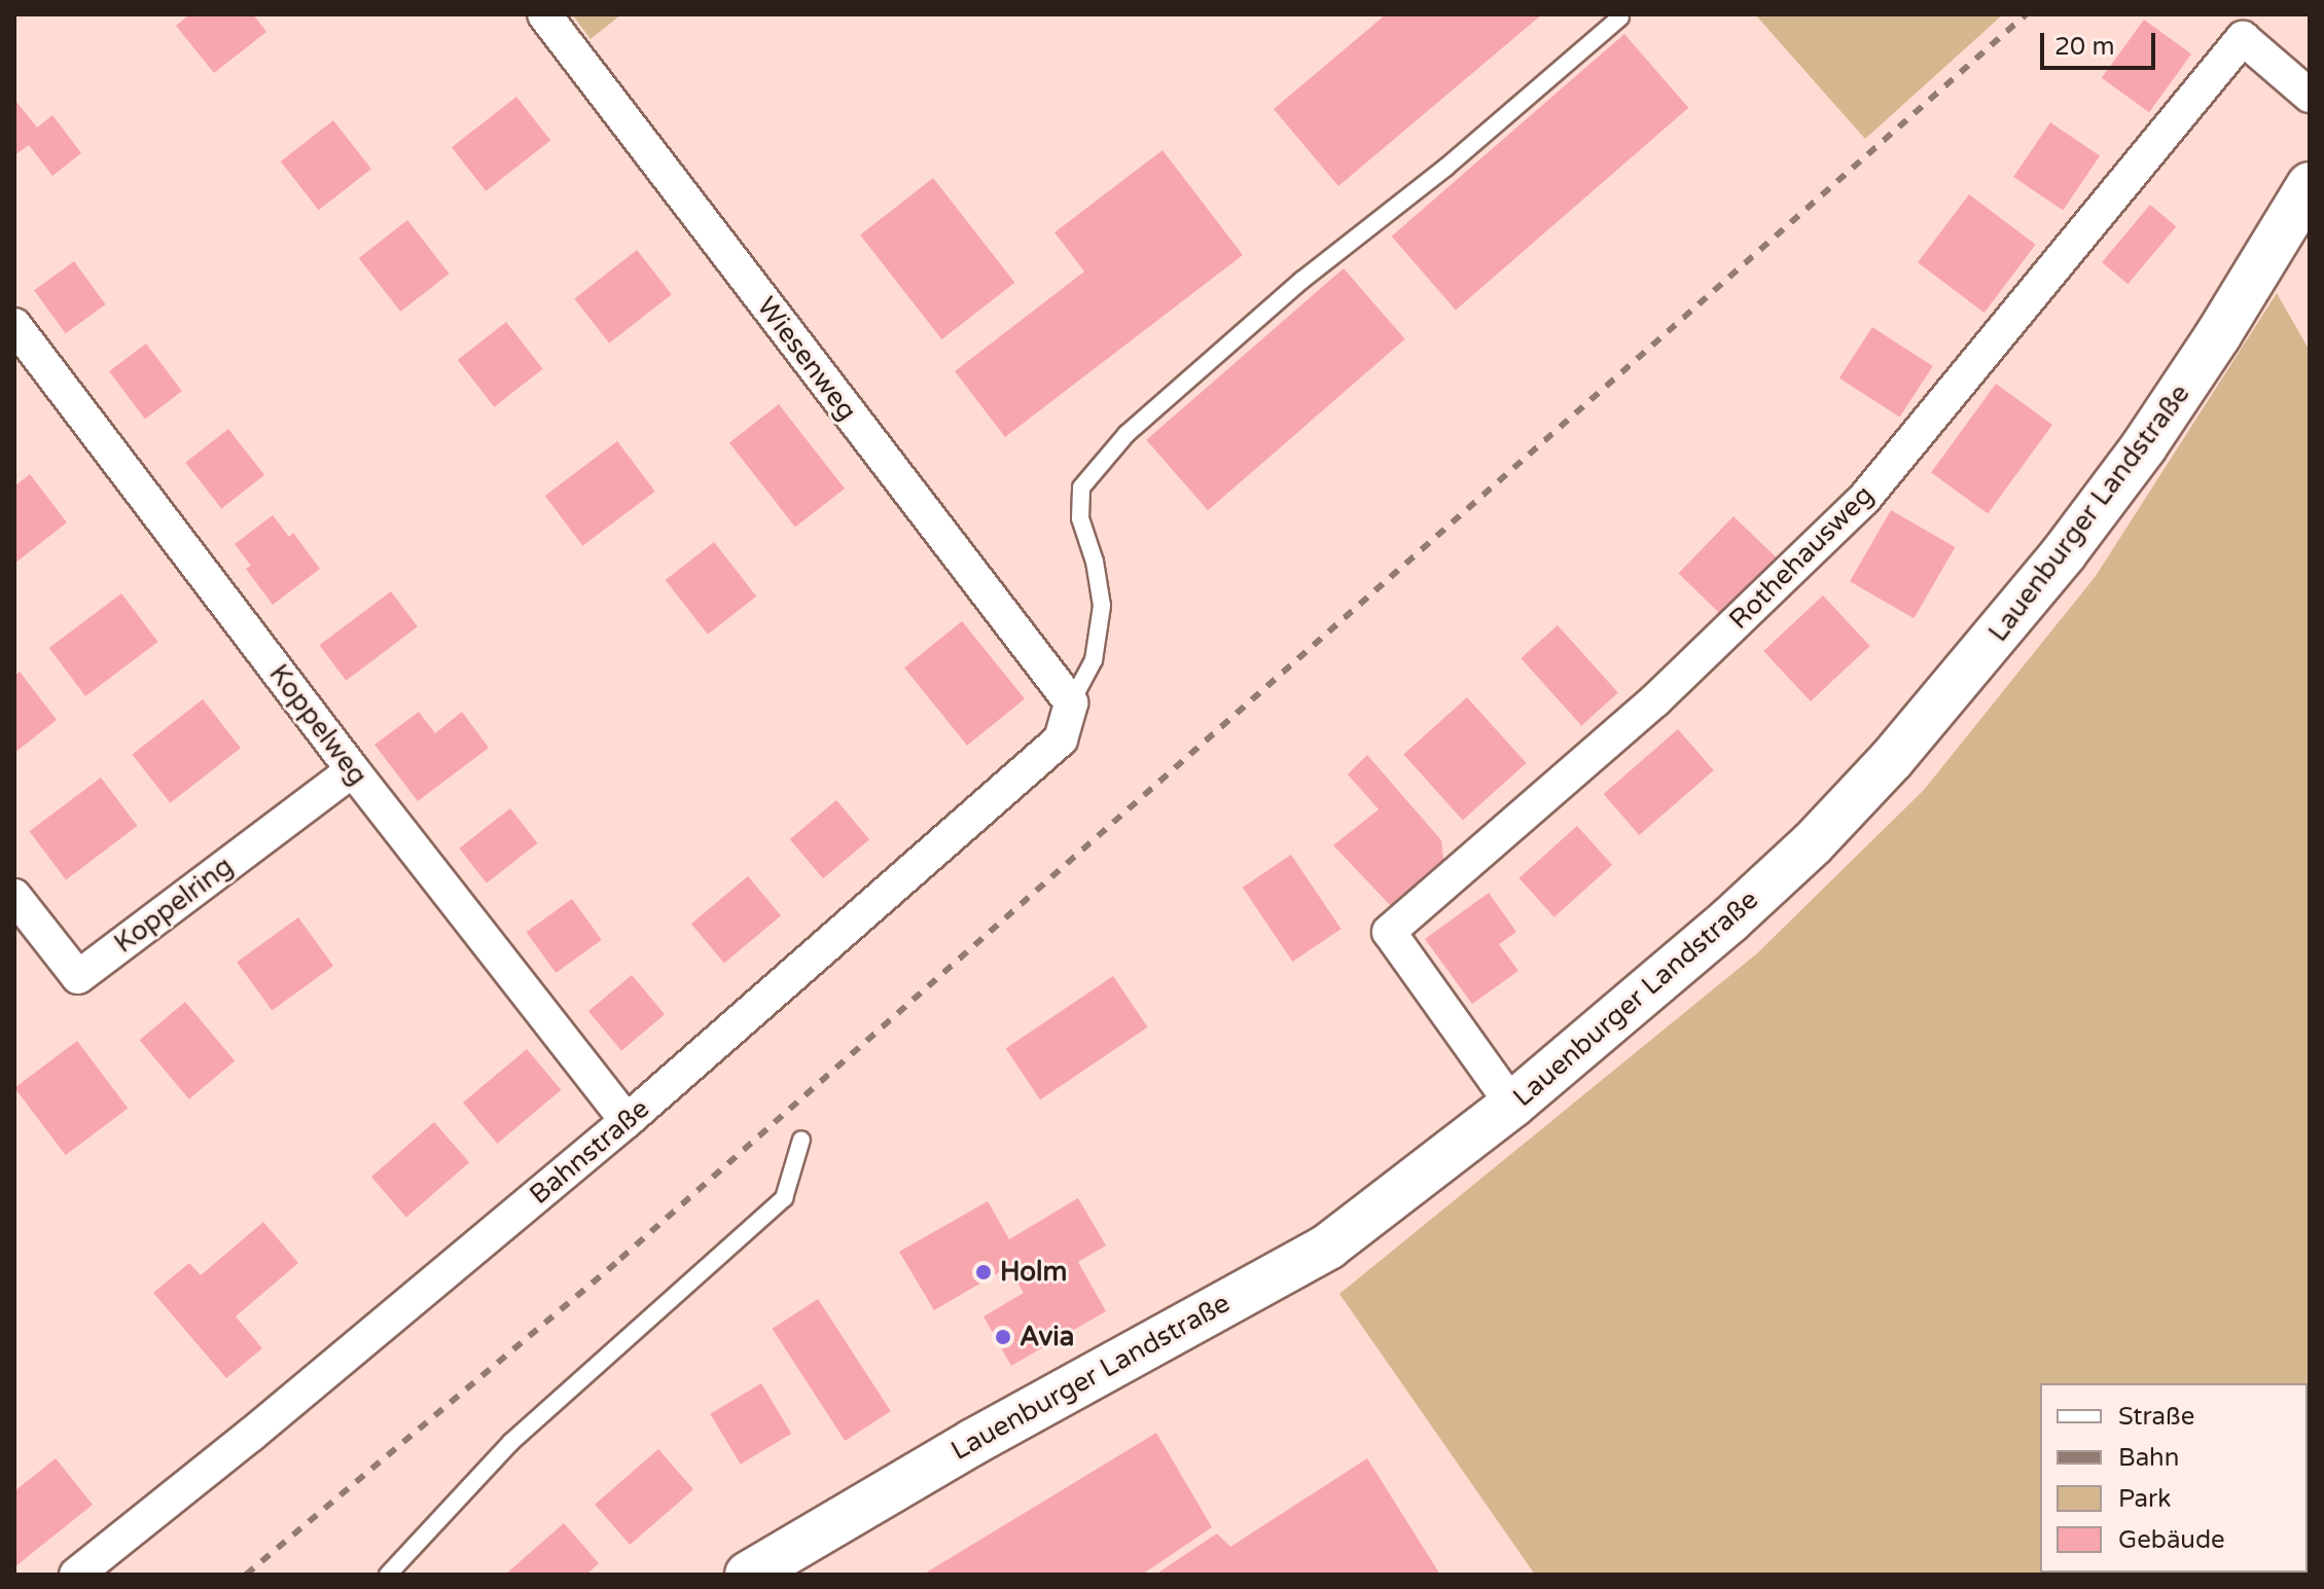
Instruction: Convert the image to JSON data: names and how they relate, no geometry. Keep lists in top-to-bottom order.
{
  "streets": {
    "main road": ["Lauenburger Landstraße"],
    "street": [
      "Wiesenweg",
      "Rothehausweg",
      "Koppelweg",
      "Koppelring",
      "Bahnstraße"
    ]
  },
  "crossings": [
    ["Wiesenweg", "Bahnstraße"],
    ["Lauenburger Landstraße", "Rothehausweg"],
    ["Koppelweg", "Koppelring"],
    ["Koppelweg", "Bahnstraße"]
  ],
  "places": ["Holm", "Avia"],
  "legend": [
    "Straße",
    "Bahn",
    "Park",
    "Gebäude"
  ],
  "scale_bar": "20 m"
}
